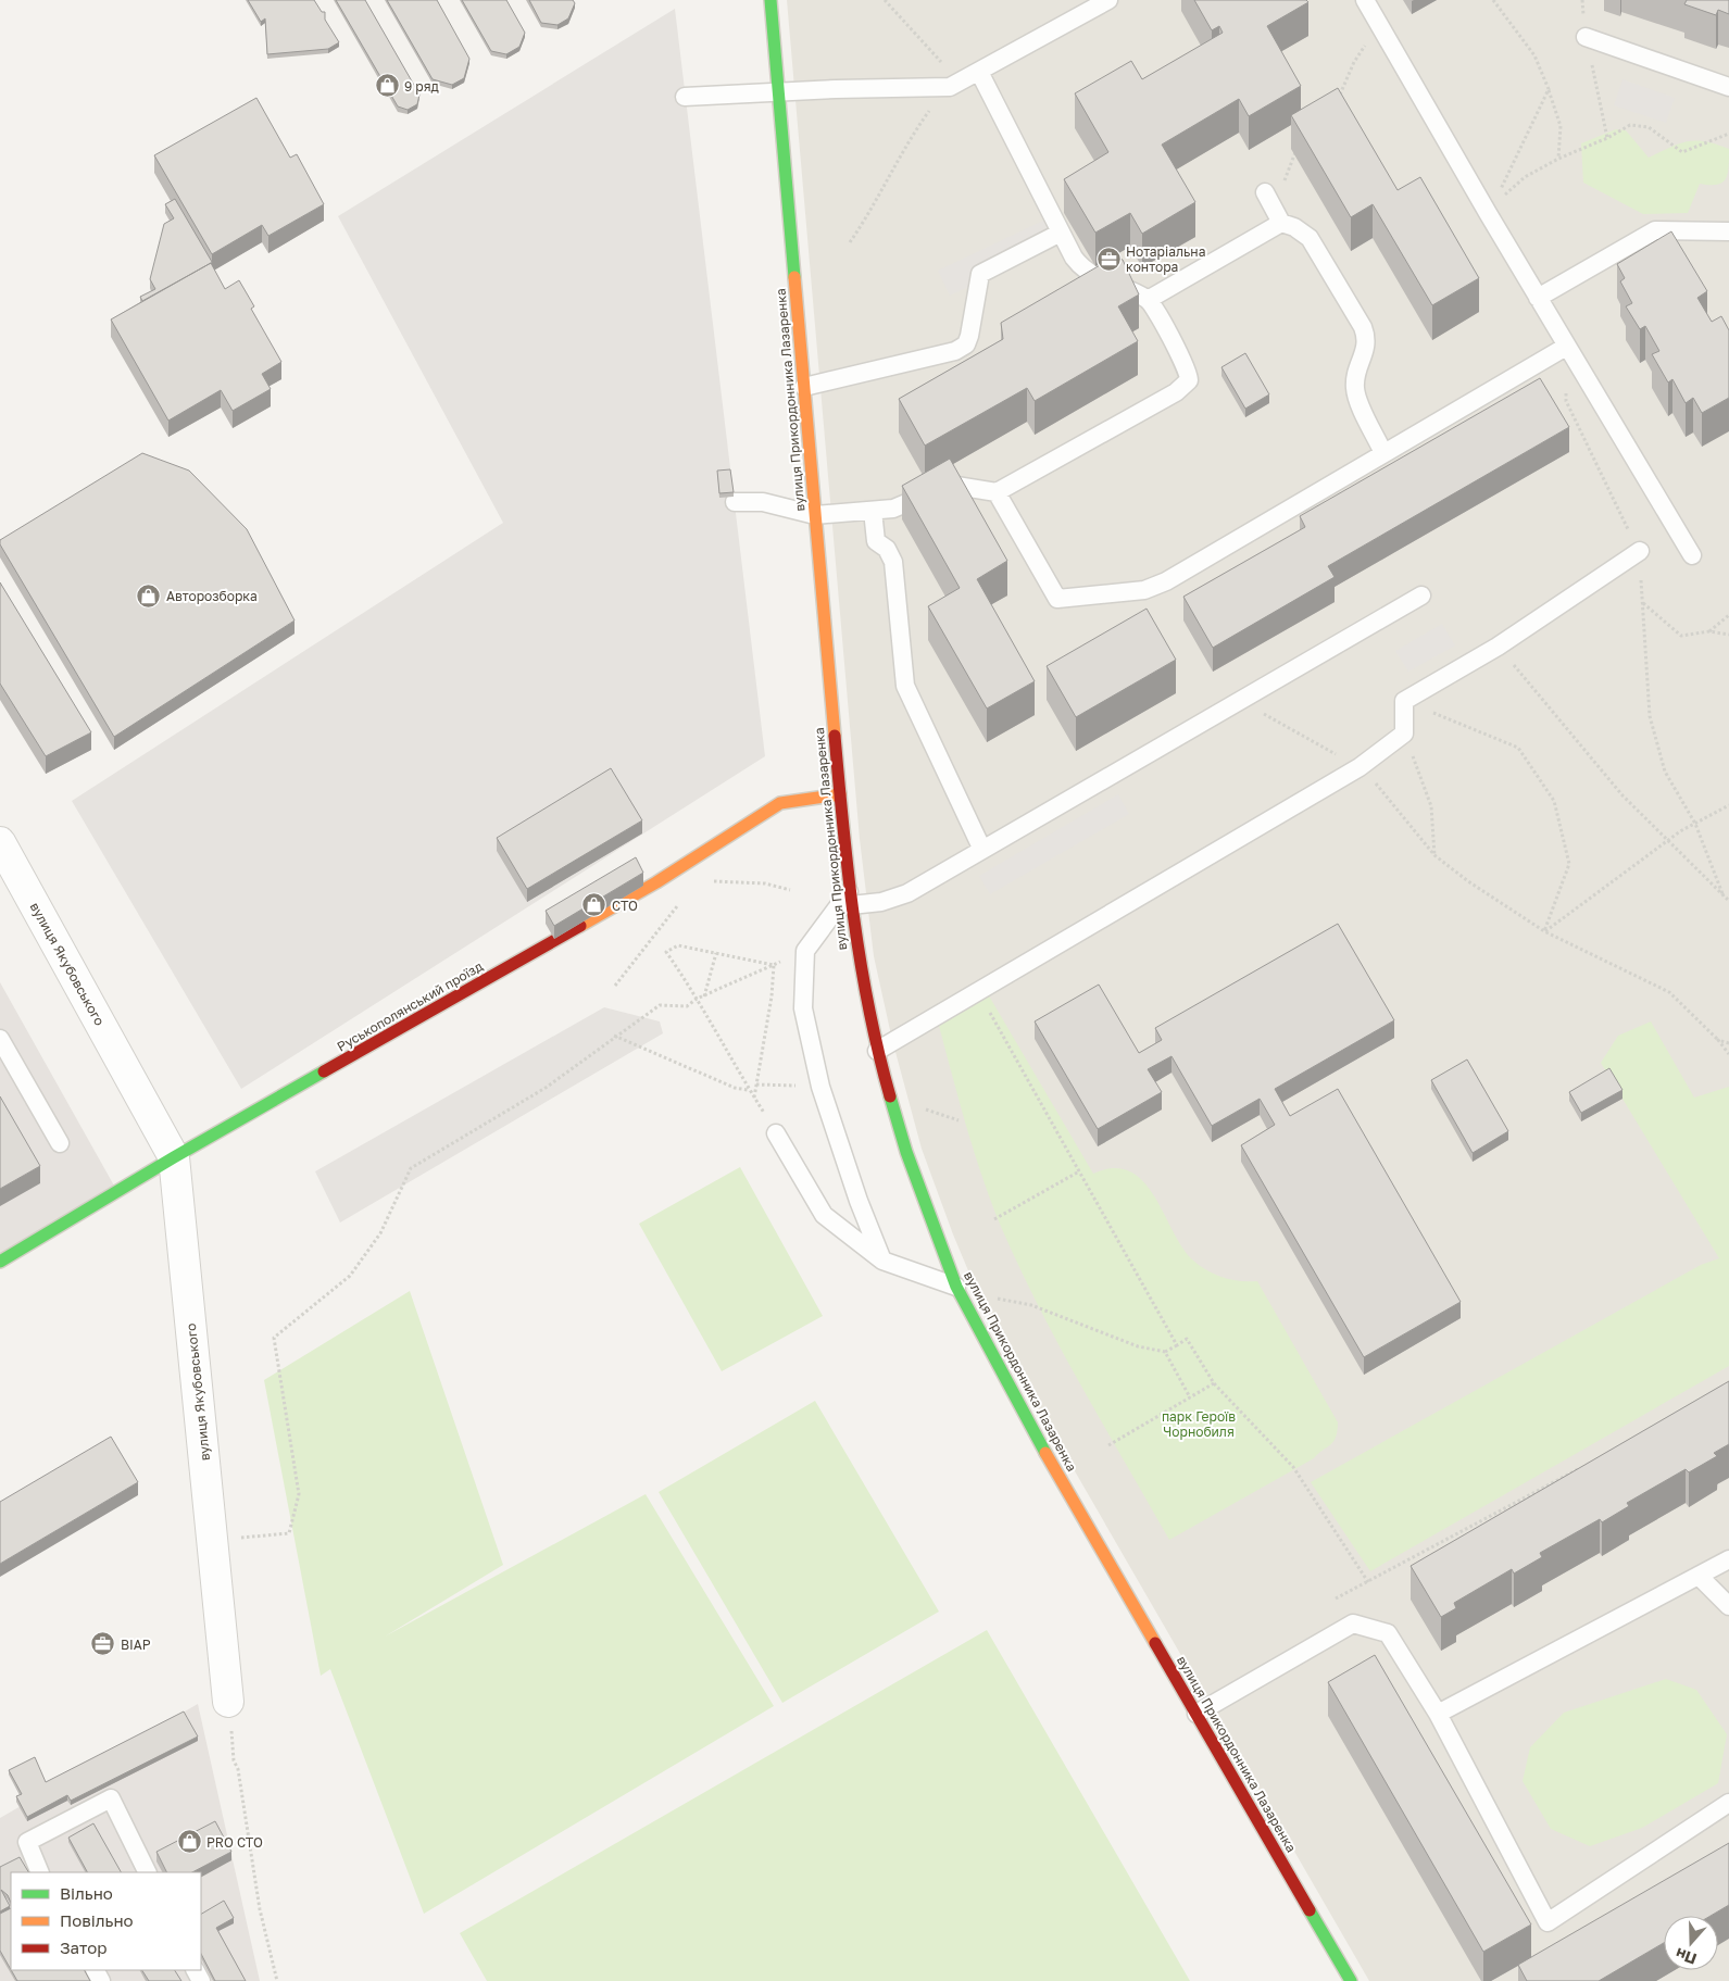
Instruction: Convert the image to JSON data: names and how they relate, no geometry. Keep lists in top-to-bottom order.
{
  "streets": {
    "street": ["вулиця Прикордонника Лазаренка", "вулиця Якубовського", "Руськополянський проїзд"]
  },
  "crossings": [
    ["вулиця Прикордонника Лазаренка", "Руськополянський проїзд"],
    ["вулиця Якубовського", "Руськополянський проїзд"]
  ],
  "parks": ["парк Героїв Чорнобиля"],
  "places": {
    "shop": [
      "9 ряд",
      "Авторозборка",
      "СТО",
      "PRO СТО"
    ],
    "office": ["Нотаріальна контора", "ВІАР"]
  },
  "legend": ["Вільно", "Повільно", "Затор"],
  "north": "bottom"
}
